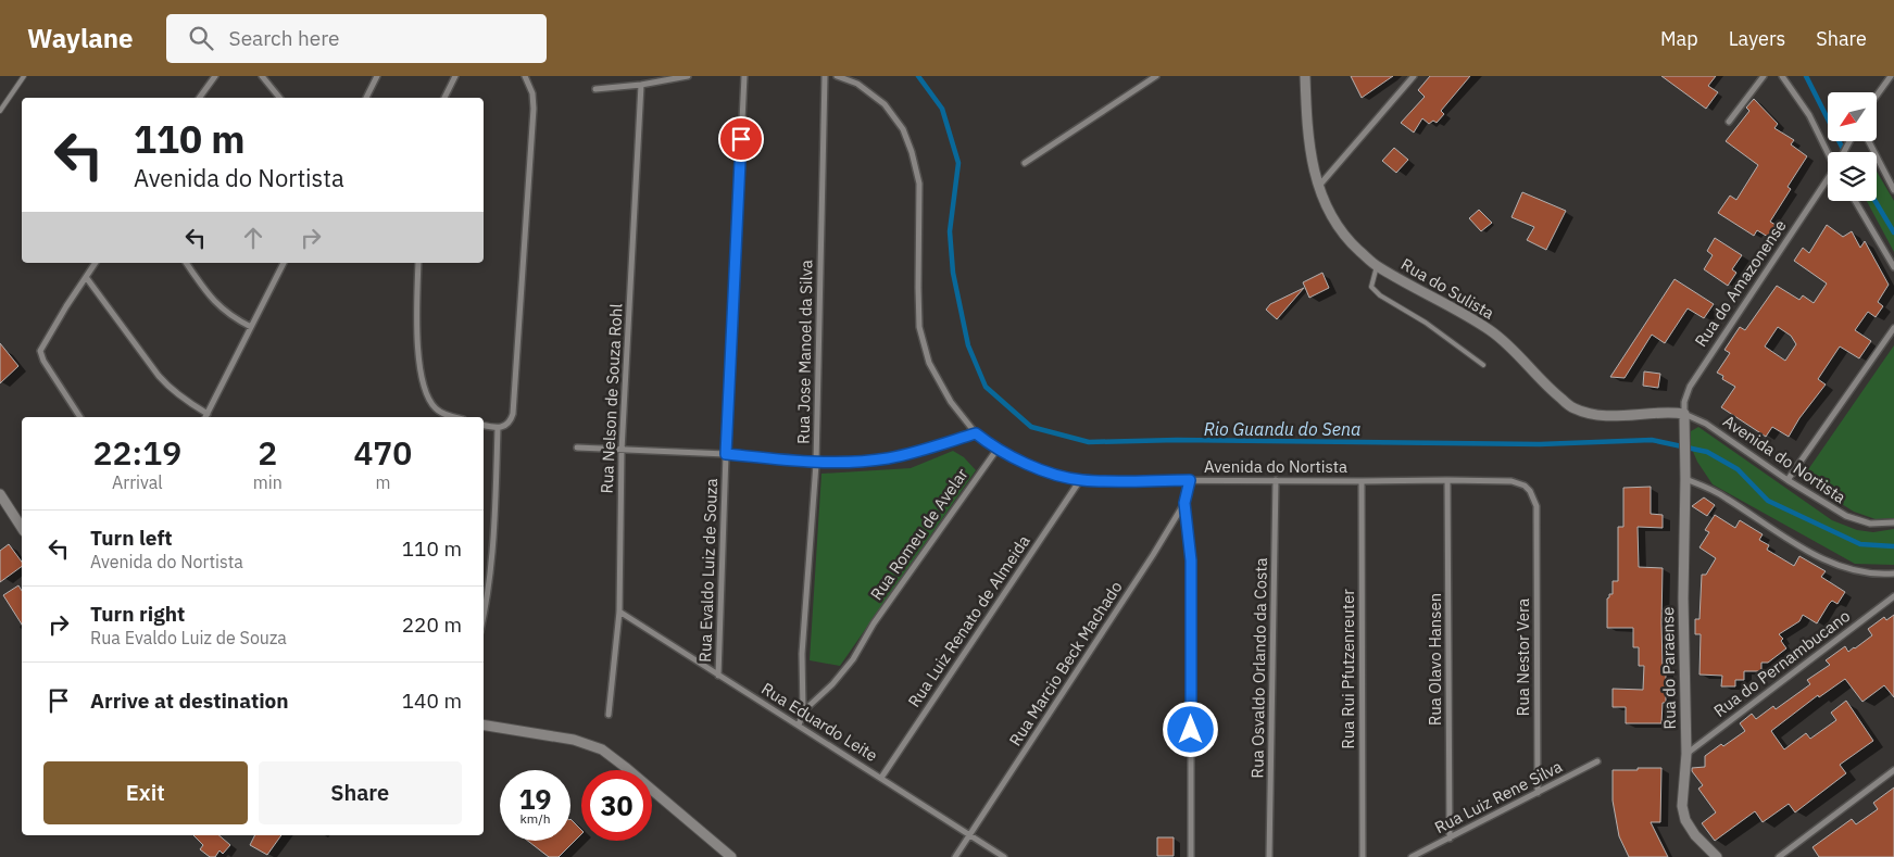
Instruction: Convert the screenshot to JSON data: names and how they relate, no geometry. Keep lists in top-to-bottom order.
{
  "streets": {
    "street": [
      "Rua do Amazonense",
      "Rua do Sulista",
      "Rua Jose Manoel da Silva",
      "Rua Nelson de Souza Rohl",
      "Avenida do Nortista",
      "Rua Romeu de Avelar",
      "Rua Evaldo Luiz de Souza",
      "Rua Luiz Renato de Almeida",
      "Rua Nestor Vera",
      "Rua Olavo Hansen",
      "Rua Marcio Beck Machado",
      "Rua do Pernambucano",
      "Rua Osvaldo Orlando da Costa",
      "Rua do Paraense",
      "Rua Rui Pfutzenreuter",
      "Rua Eduardo Leite",
      "Rua Luiz Rene Silva"
    ]
  },
  "crossings": [
    ["Rua do Amazonense", "Rua do Sulista"],
    ["Rua do Amazonense", "Avenida do Nortista"],
    ["Rua do Amazonense", "Rua do Paraense"],
    ["Rua do Sulista", "Avenida do Nortista"],
    ["Rua do Sulista", "Rua do Paraense"],
    ["Rua Jose Manoel da Silva", "Rua Romeu de Avelar"],
    ["Rua Jose Manoel da Silva", "Rua Eduardo Leite"],
    ["Rua Nelson de Souza Rohl", "Rua Eduardo Leite"],
    ["Avenida do Nortista", "Rua Romeu de Avelar"],
    ["Avenida do Nortista", "Rua Luiz Renato de Almeida"],
    ["Avenida do Nortista", "Rua Nestor Vera"],
    ["Avenida do Nortista", "Rua Olavo Hansen"],
    ["Avenida do Nortista", "Rua Marcio Beck Machado"],
    ["Avenida do Nortista", "Rua Osvaldo Orlando da Costa"],
    ["Avenida do Nortista", "Rua do Paraense"],
    ["Avenida do Nortista", "Rua Rui Pfutzenreuter"],
    ["Rua Evaldo Luiz de Souza", "Rua Eduardo Leite"],
    ["Rua Luiz Renato de Almeida", "Rua Eduardo Leite"],
    ["Rua Nestor Vera", "Rua Luiz Rene Silva"],
    ["Rua Olavo Hansen", "Rua Luiz Rene Silva"],
    ["Rua Marcio Beck Machado", "Rua Eduardo Leite"],
    ["Rua do Pernambucano", "Rua do Paraense"]
  ],
  "water": ["Rio Guandu do Sena"],
  "north": "bottom left",
  "page": {
    "header": "Waylane",
    "search": "Search here",
    "nav": ["Map", "Layers", "Share"],
    "turn": ["110 m", "Avenida do Nortista"],
    "eta": [
      "22:19",
      "Arrival",
      "2",
      "min",
      "470",
      "m"
    ],
    "list": [
      {
        "name": "Turn left",
        "note": "Avenida do Nortista",
        "value": "110 m"
      },
      {
        "name": "Turn right",
        "note": "Rua Evaldo Luiz de Souza",
        "value": "220 m"
      },
      {
        "name": "Arrive at destination",
        "value": "140 m"
      }
    ],
    "buttons": ["Exit", "Share"],
    "speed": "19 km/h",
    "limit": "30"
  }
}
